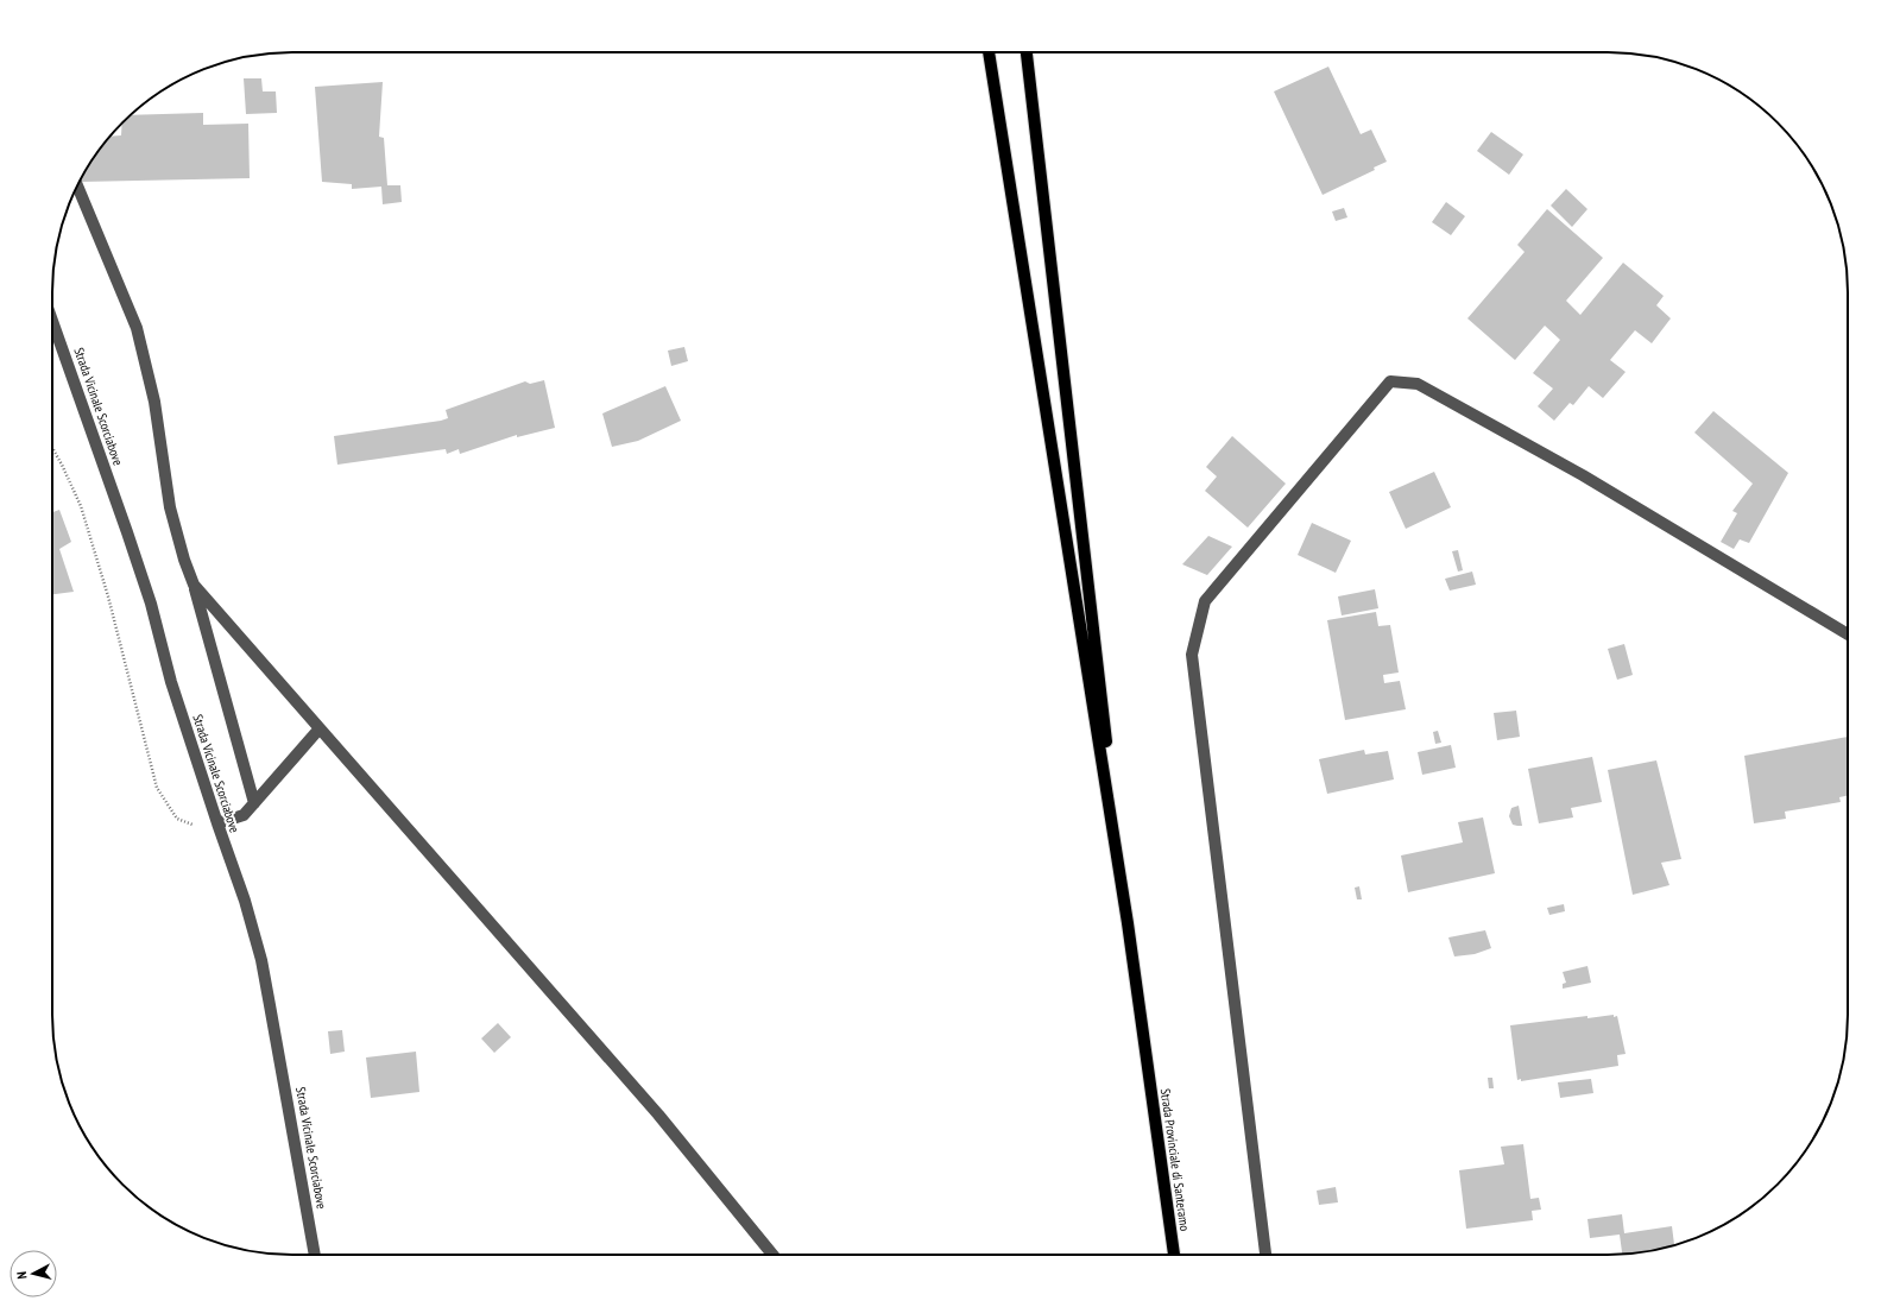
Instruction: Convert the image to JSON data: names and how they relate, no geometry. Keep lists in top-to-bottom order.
{
  "streets": {
    "main road": ["Strada Provinciale di Santeramo"],
    "street": ["Strada Vicinale Scorciabove"]
  },
  "north": "left"
}
